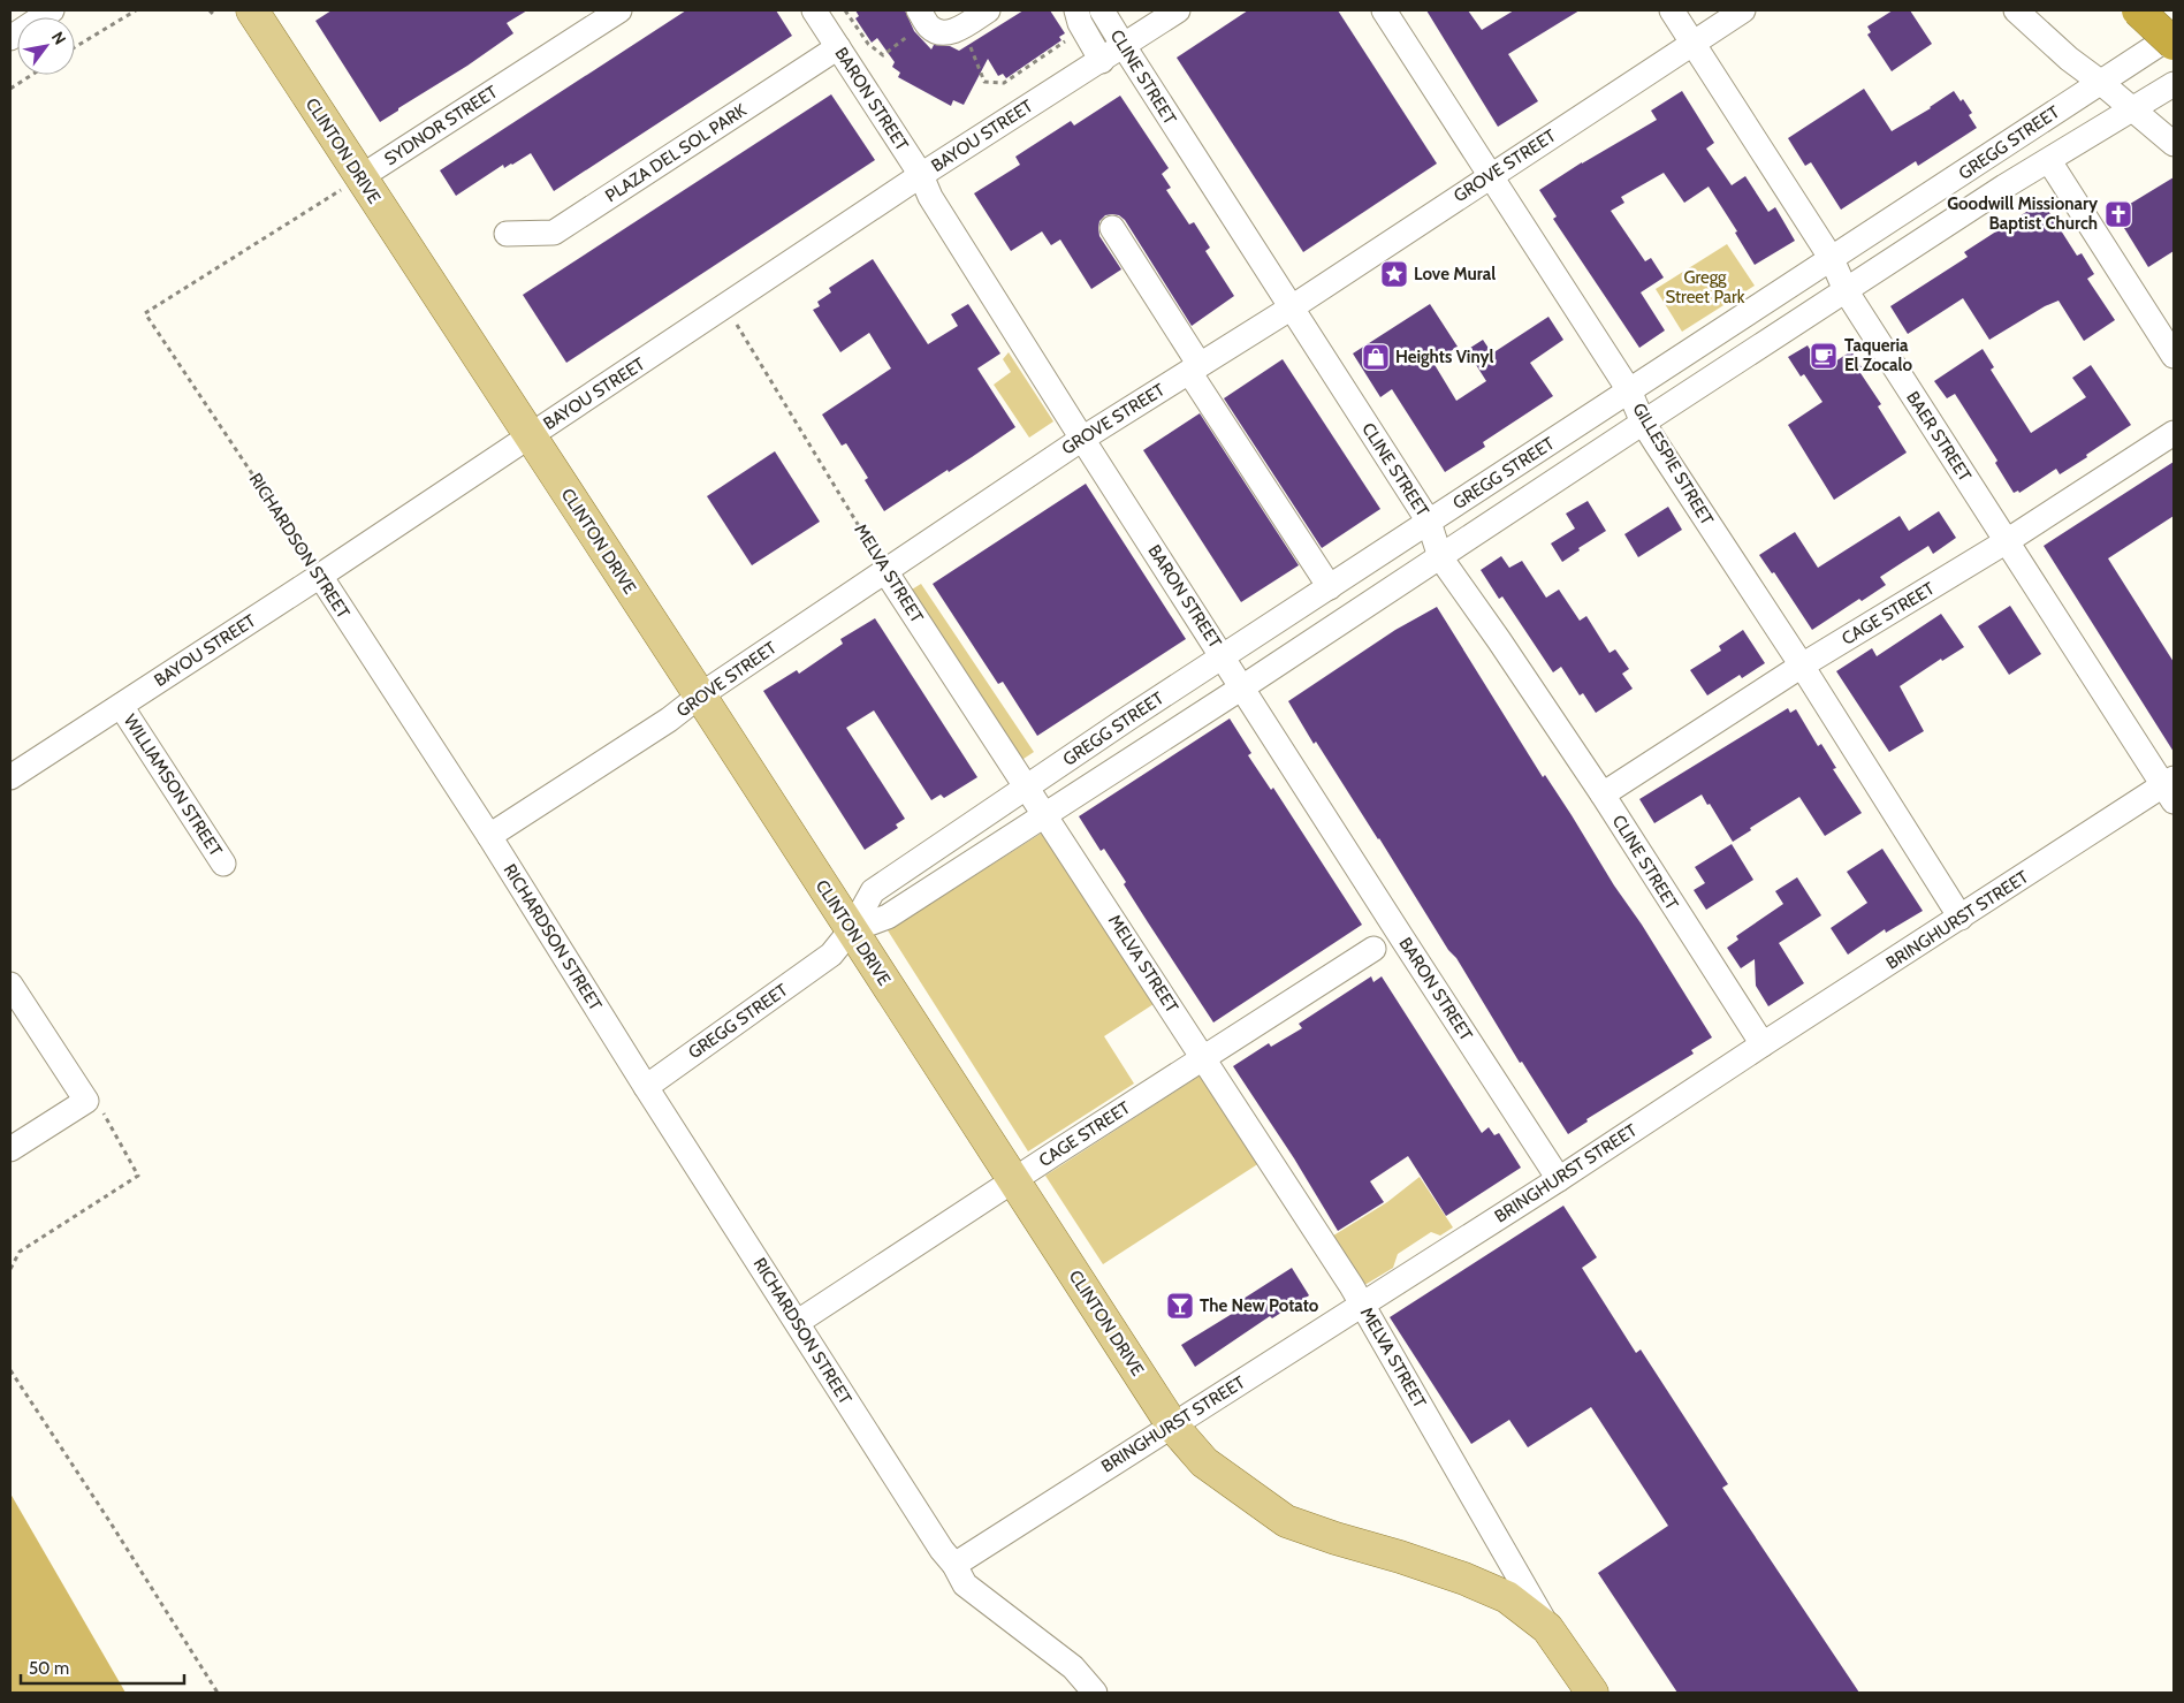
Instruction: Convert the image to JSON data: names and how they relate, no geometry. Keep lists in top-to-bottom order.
{
  "streets": {
    "main road": ["CLINTON DRIVE"],
    "street": [
      "CLINE STREET",
      "BARON STREET",
      "SYDNOR STREET",
      "BAYOU STREET",
      "GREGG STREET",
      "PLAZA DEL SOL PARK",
      "GROVE STREET",
      "BAER STREET",
      "GILLESPIE STREET",
      "RICHARDSON STREET",
      "MELVA STREET",
      "CAGE STREET",
      "WILLIAMSON STREET",
      "BRINGHURST STREET"
    ]
  },
  "crossings": [
    ["CLINE STREET", "BAYOU STREET"],
    ["CLINE STREET", "GREGG STREET"],
    ["CLINE STREET", "GROVE STREET"],
    ["CLINE STREET", "CAGE STREET"],
    ["CLINE STREET", "BRINGHURST STREET"],
    ["BARON STREET", "BAYOU STREET"],
    ["BARON STREET", "GREGG STREET"],
    ["BARON STREET", "PLAZA DEL SOL PARK"],
    ["BARON STREET", "GROVE STREET"],
    ["BARON STREET", "BRINGHURST STREET"],
    ["SYDNOR STREET", "CLINTON DRIVE"],
    ["SYDNOR STREET", "RICHARDSON STREET"],
    ["BAYOU STREET", "CLINTON DRIVE"],
    ["BAYOU STREET", "RICHARDSON STREET"],
    ["BAYOU STREET", "MELVA STREET"],
    ["BAYOU STREET", "WILLIAMSON STREET"],
    ["GREGG STREET", "CLINTON DRIVE"],
    ["GREGG STREET", "BAER STREET"],
    ["GREGG STREET", "GILLESPIE STREET"],
    ["GREGG STREET", "RICHARDSON STREET"],
    ["GREGG STREET", "MELVA STREET"],
    ["CLINTON DRIVE", "GROVE STREET"],
    ["CLINTON DRIVE", "RICHARDSON STREET"],
    ["CLINTON DRIVE", "MELVA STREET"],
    ["CLINTON DRIVE", "CAGE STREET"],
    ["CLINTON DRIVE", "BRINGHURST STREET"],
    ["GROVE STREET", "BAER STREET"],
    ["GROVE STREET", "GILLESPIE STREET"],
    ["GROVE STREET", "RICHARDSON STREET"],
    ["GROVE STREET", "MELVA STREET"],
    ["BAER STREET", "CAGE STREET"],
    ["BAER STREET", "BRINGHURST STREET"],
    ["GILLESPIE STREET", "CAGE STREET"],
    ["GILLESPIE STREET", "BRINGHURST STREET"],
    ["RICHARDSON STREET", "CAGE STREET"],
    ["RICHARDSON STREET", "BRINGHURST STREET"],
    ["MELVA STREET", "CAGE STREET"],
    ["MELVA STREET", "BRINGHURST STREET"]
  ],
  "parks": ["Gregg Street Park"],
  "places": {
    "church": ["Goodwill Missionary Baptist Church"],
    "place": ["Love Mural"],
    "cafe": ["Taqueria El Zocalo"],
    "shop": ["Heights Vinyl"],
    "bar": ["The New Potato"]
  },
  "scale_bar": "50 m",
  "north": "top right"
}
